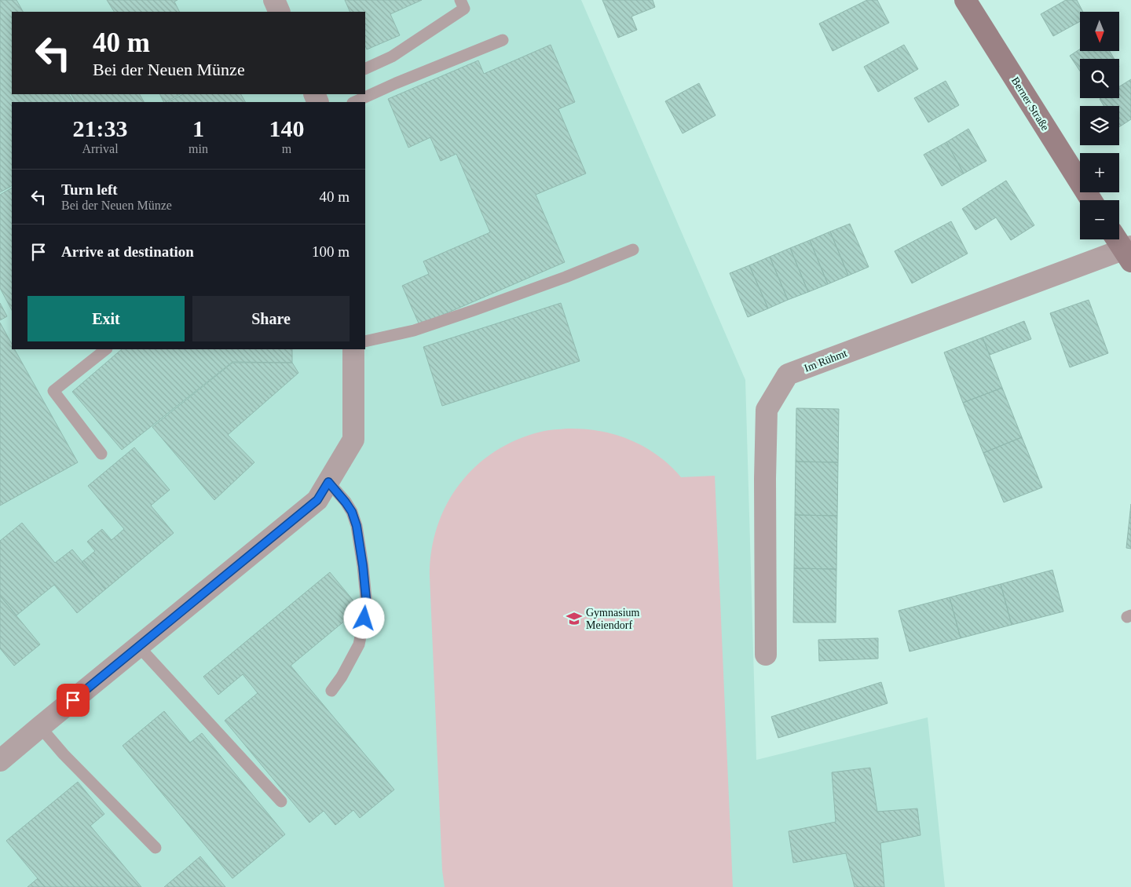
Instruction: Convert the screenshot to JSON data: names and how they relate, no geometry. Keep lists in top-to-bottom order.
{
  "streets": {
    "main road": ["Berner Straße"],
    "street": ["Im Rühmt"]
  },
  "places": {
    "school or university": ["Gymnasium Meiendorf"]
  },
  "north": "bottom",
  "page": {
    "map_buttons": ["+", "−"],
    "turn": ["40 m", "Bei der Neuen Münze"],
    "eta": [
      "21:33",
      "Arrival",
      "1",
      "min",
      "140",
      "m"
    ],
    "list": [
      {
        "name": "Turn left",
        "note": "Bei der Neuen Münze",
        "value": "40 m"
      },
      {
        "name": "Arrive at destination",
        "value": "100 m"
      }
    ],
    "buttons": ["Exit", "Share"]
  }
}
